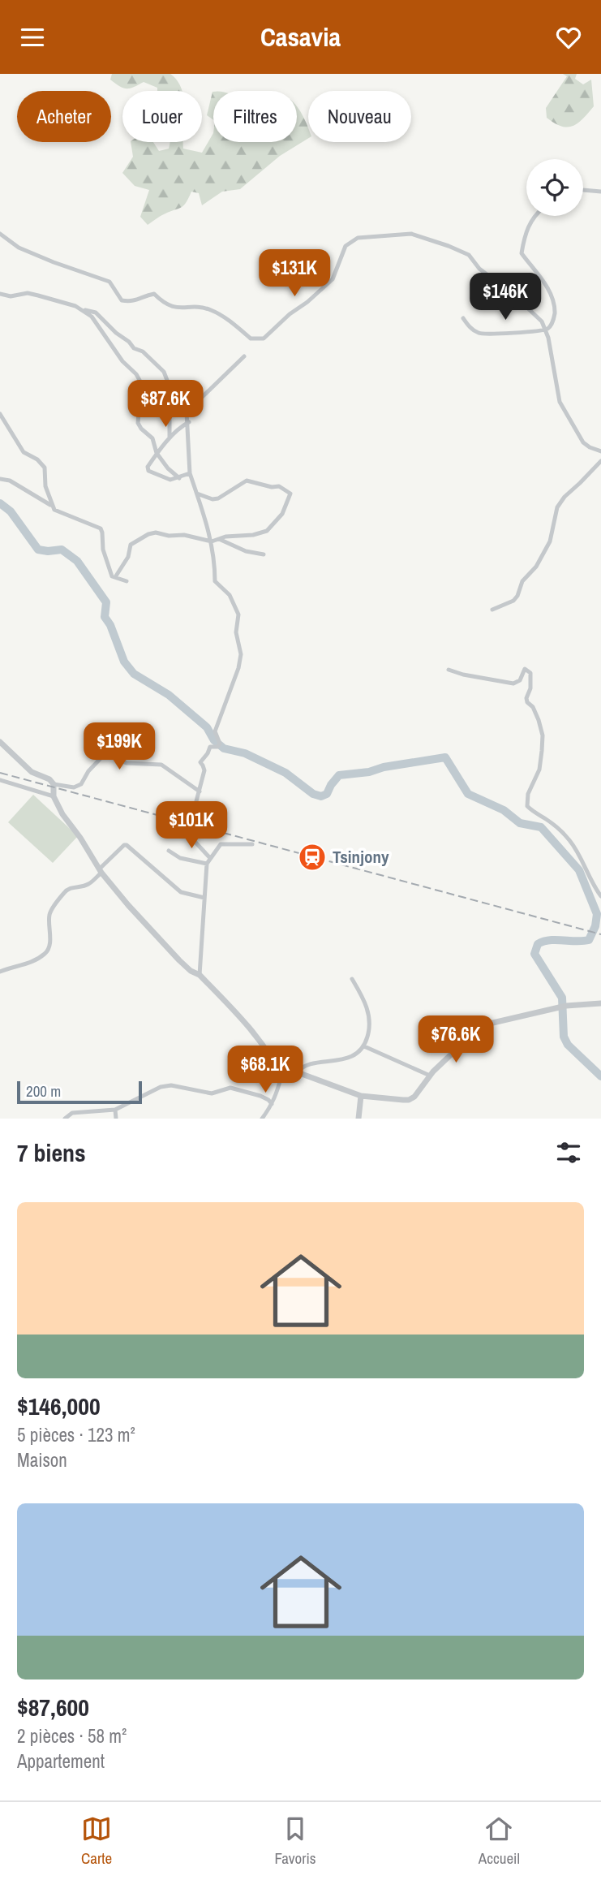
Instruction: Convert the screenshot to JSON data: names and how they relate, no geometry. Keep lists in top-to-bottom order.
{
  "places": {
    "station": ["Tsinjony"]
  },
  "scale_bar": "200 m",
  "page": {
    "header": "Casavia",
    "chip": [
      "Acheter",
      "Louer",
      "Filtres",
      "Nouveau"
    ],
    "price": [
      "$131K",
      "$146K",
      "$87.6K",
      "$199K",
      "$101K",
      "$76.6K",
      "$68.1K"
    ],
    "scale": "200 m",
    "heading": "7 biens",
    "list": [
      {
        "name": "$146,000",
        "note": "5 pièces · 123 m² · Maison"
      },
      {
        "name": "$87,600",
        "note": "2 pièces · 58 m² · Appartement"
      }
    ],
    "tabs": ["Carte", "Favoris", "Accueil"]
  }
}
